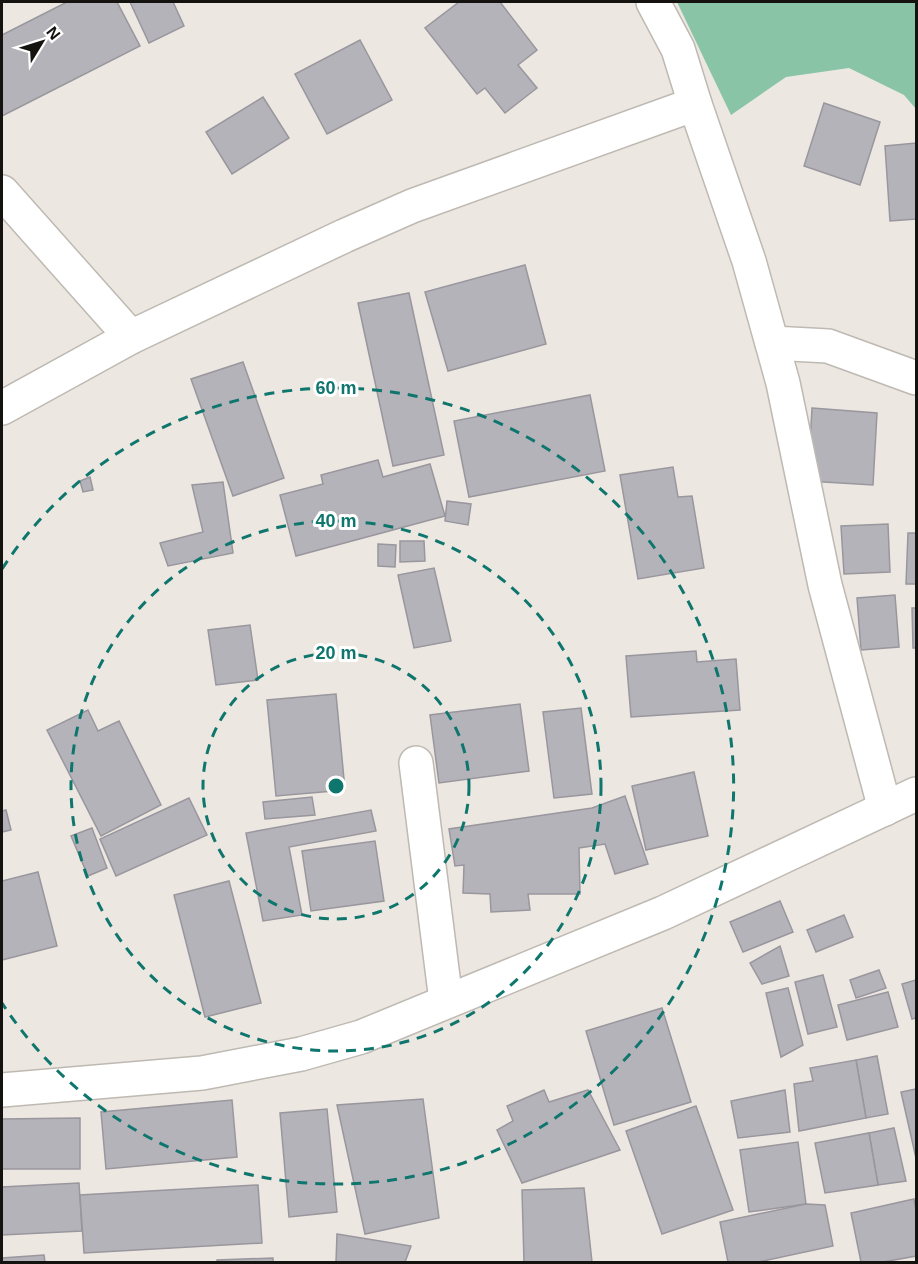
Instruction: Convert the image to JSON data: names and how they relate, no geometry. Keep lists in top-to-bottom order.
{
  "north": "top right",
  "rings": ["60 m", "40 m", "20 m"]
}
